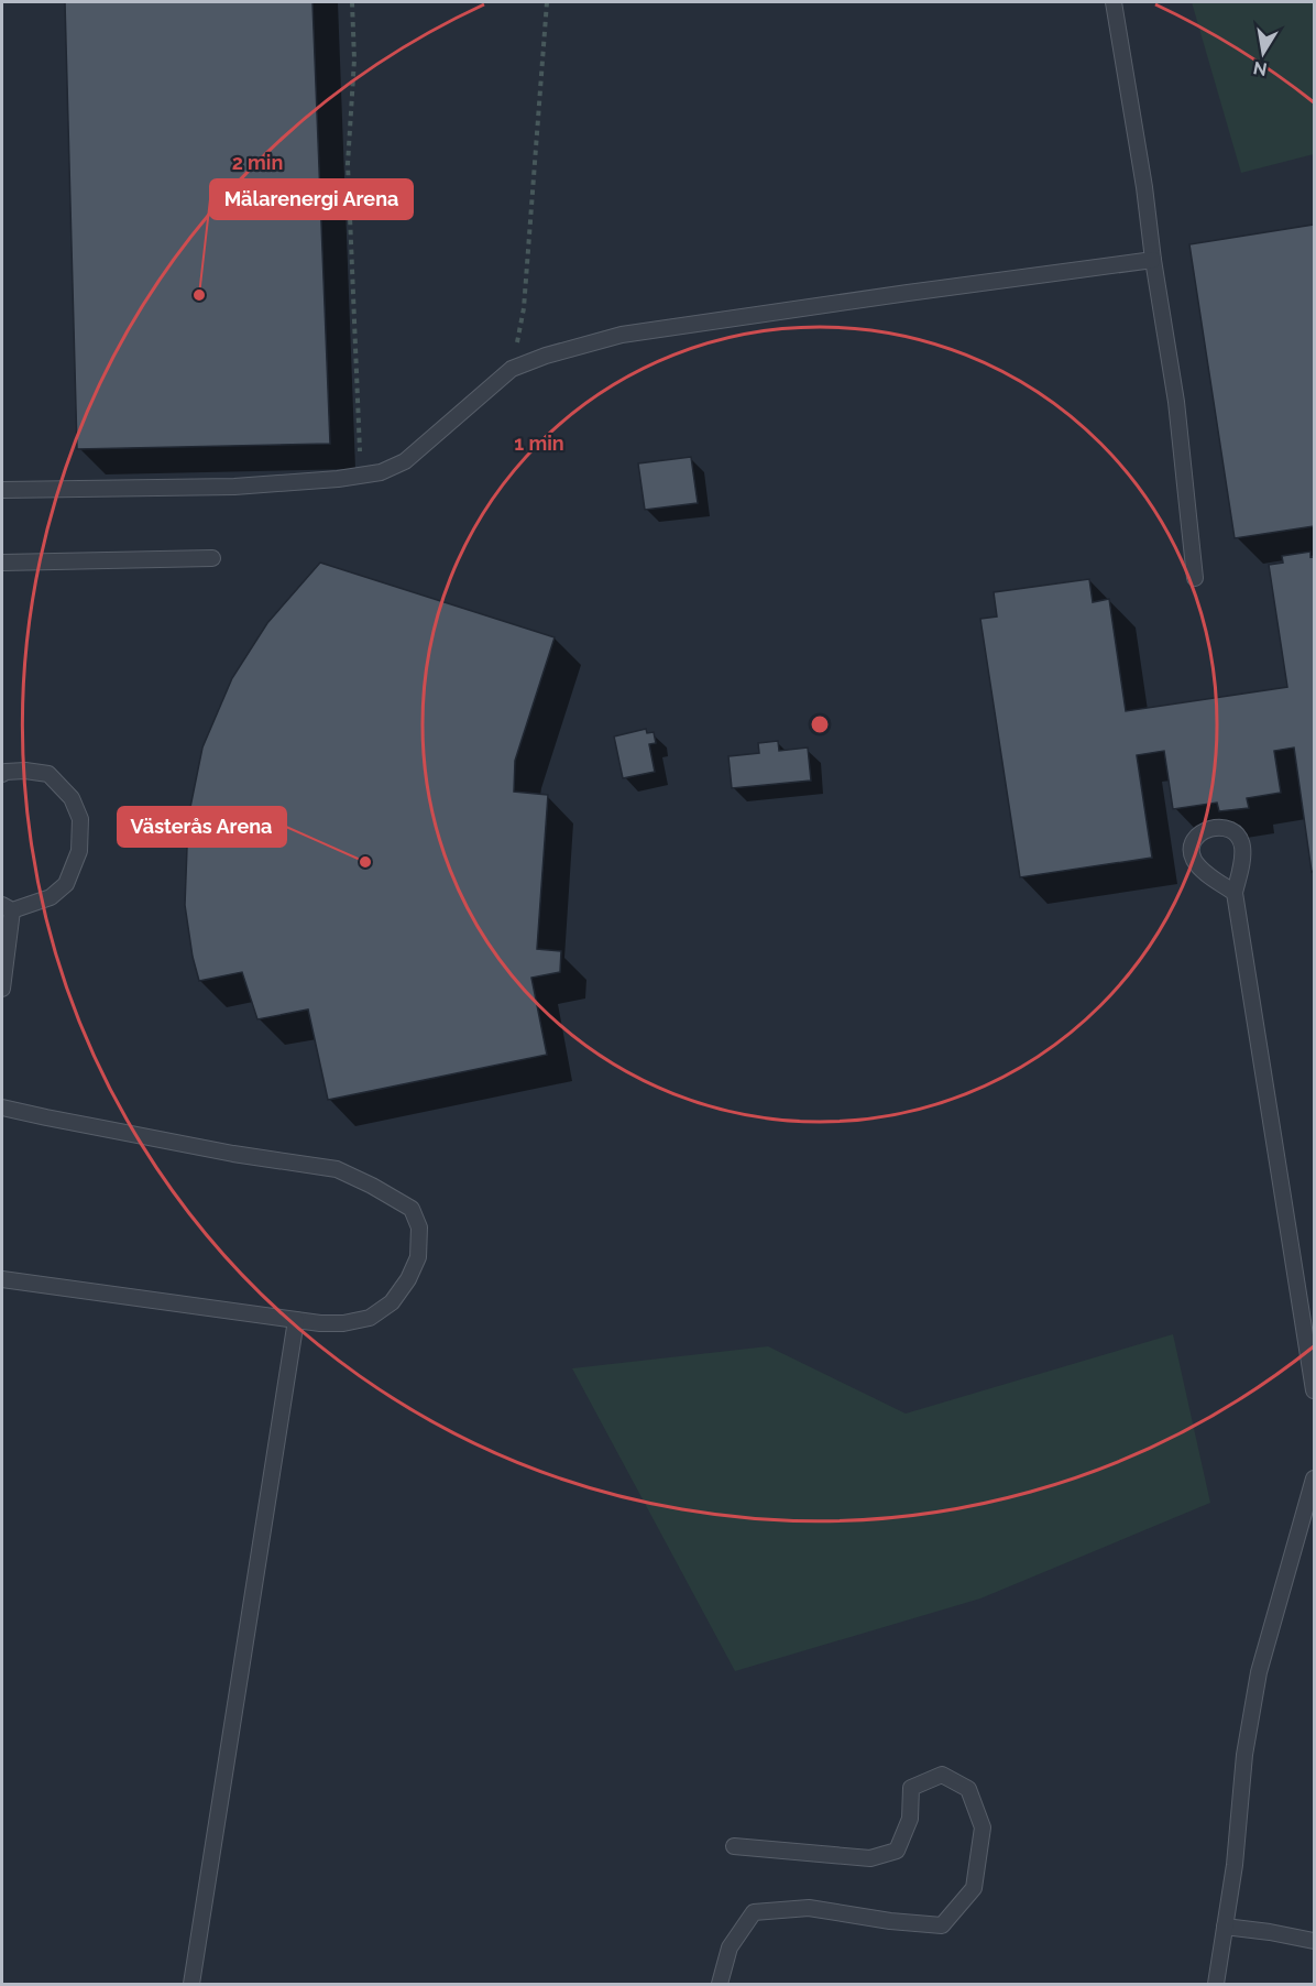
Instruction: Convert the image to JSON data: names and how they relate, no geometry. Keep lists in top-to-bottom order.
{
  "places": ["Mälarenergi Arena", "Västerås Arena"],
  "north": "bottom",
  "rings": ["2 min", "1 min"]
}
